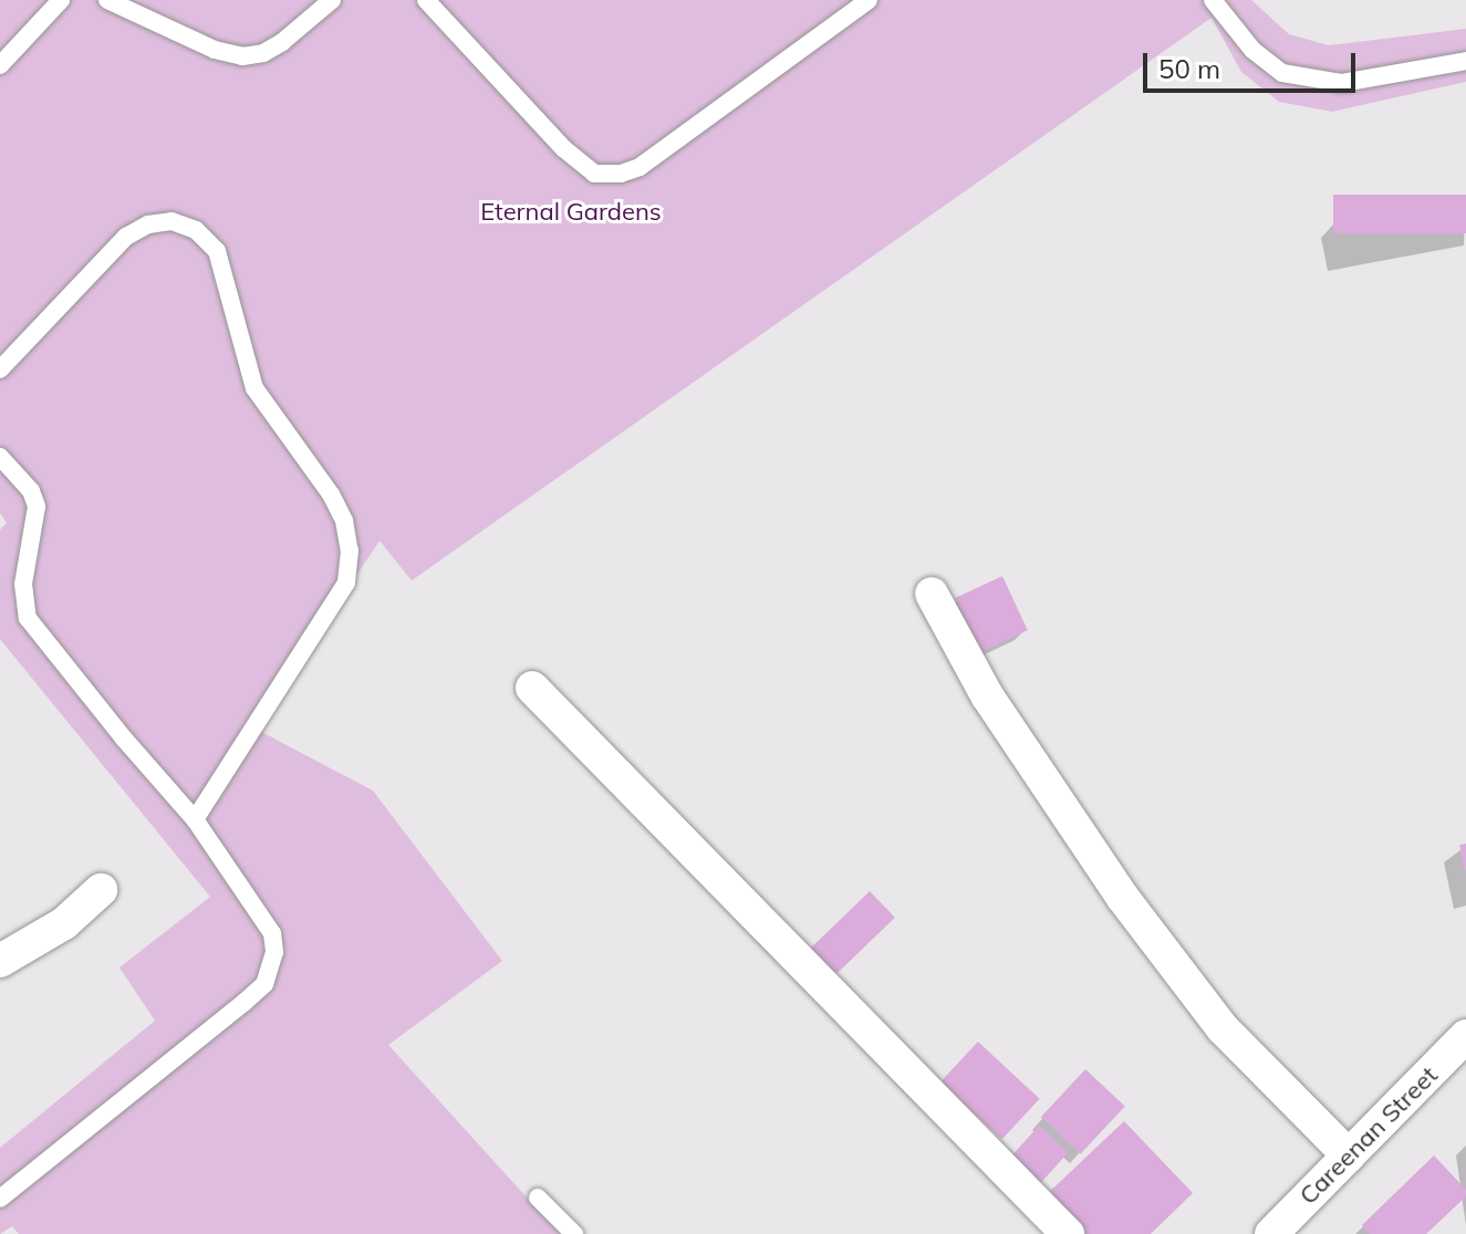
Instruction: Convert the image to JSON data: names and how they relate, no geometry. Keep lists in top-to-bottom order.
{
  "streets": {
    "street": ["Careenan Street"]
  },
  "parks": ["Eternal Gardens"],
  "scale_bar": "50 m"
}
